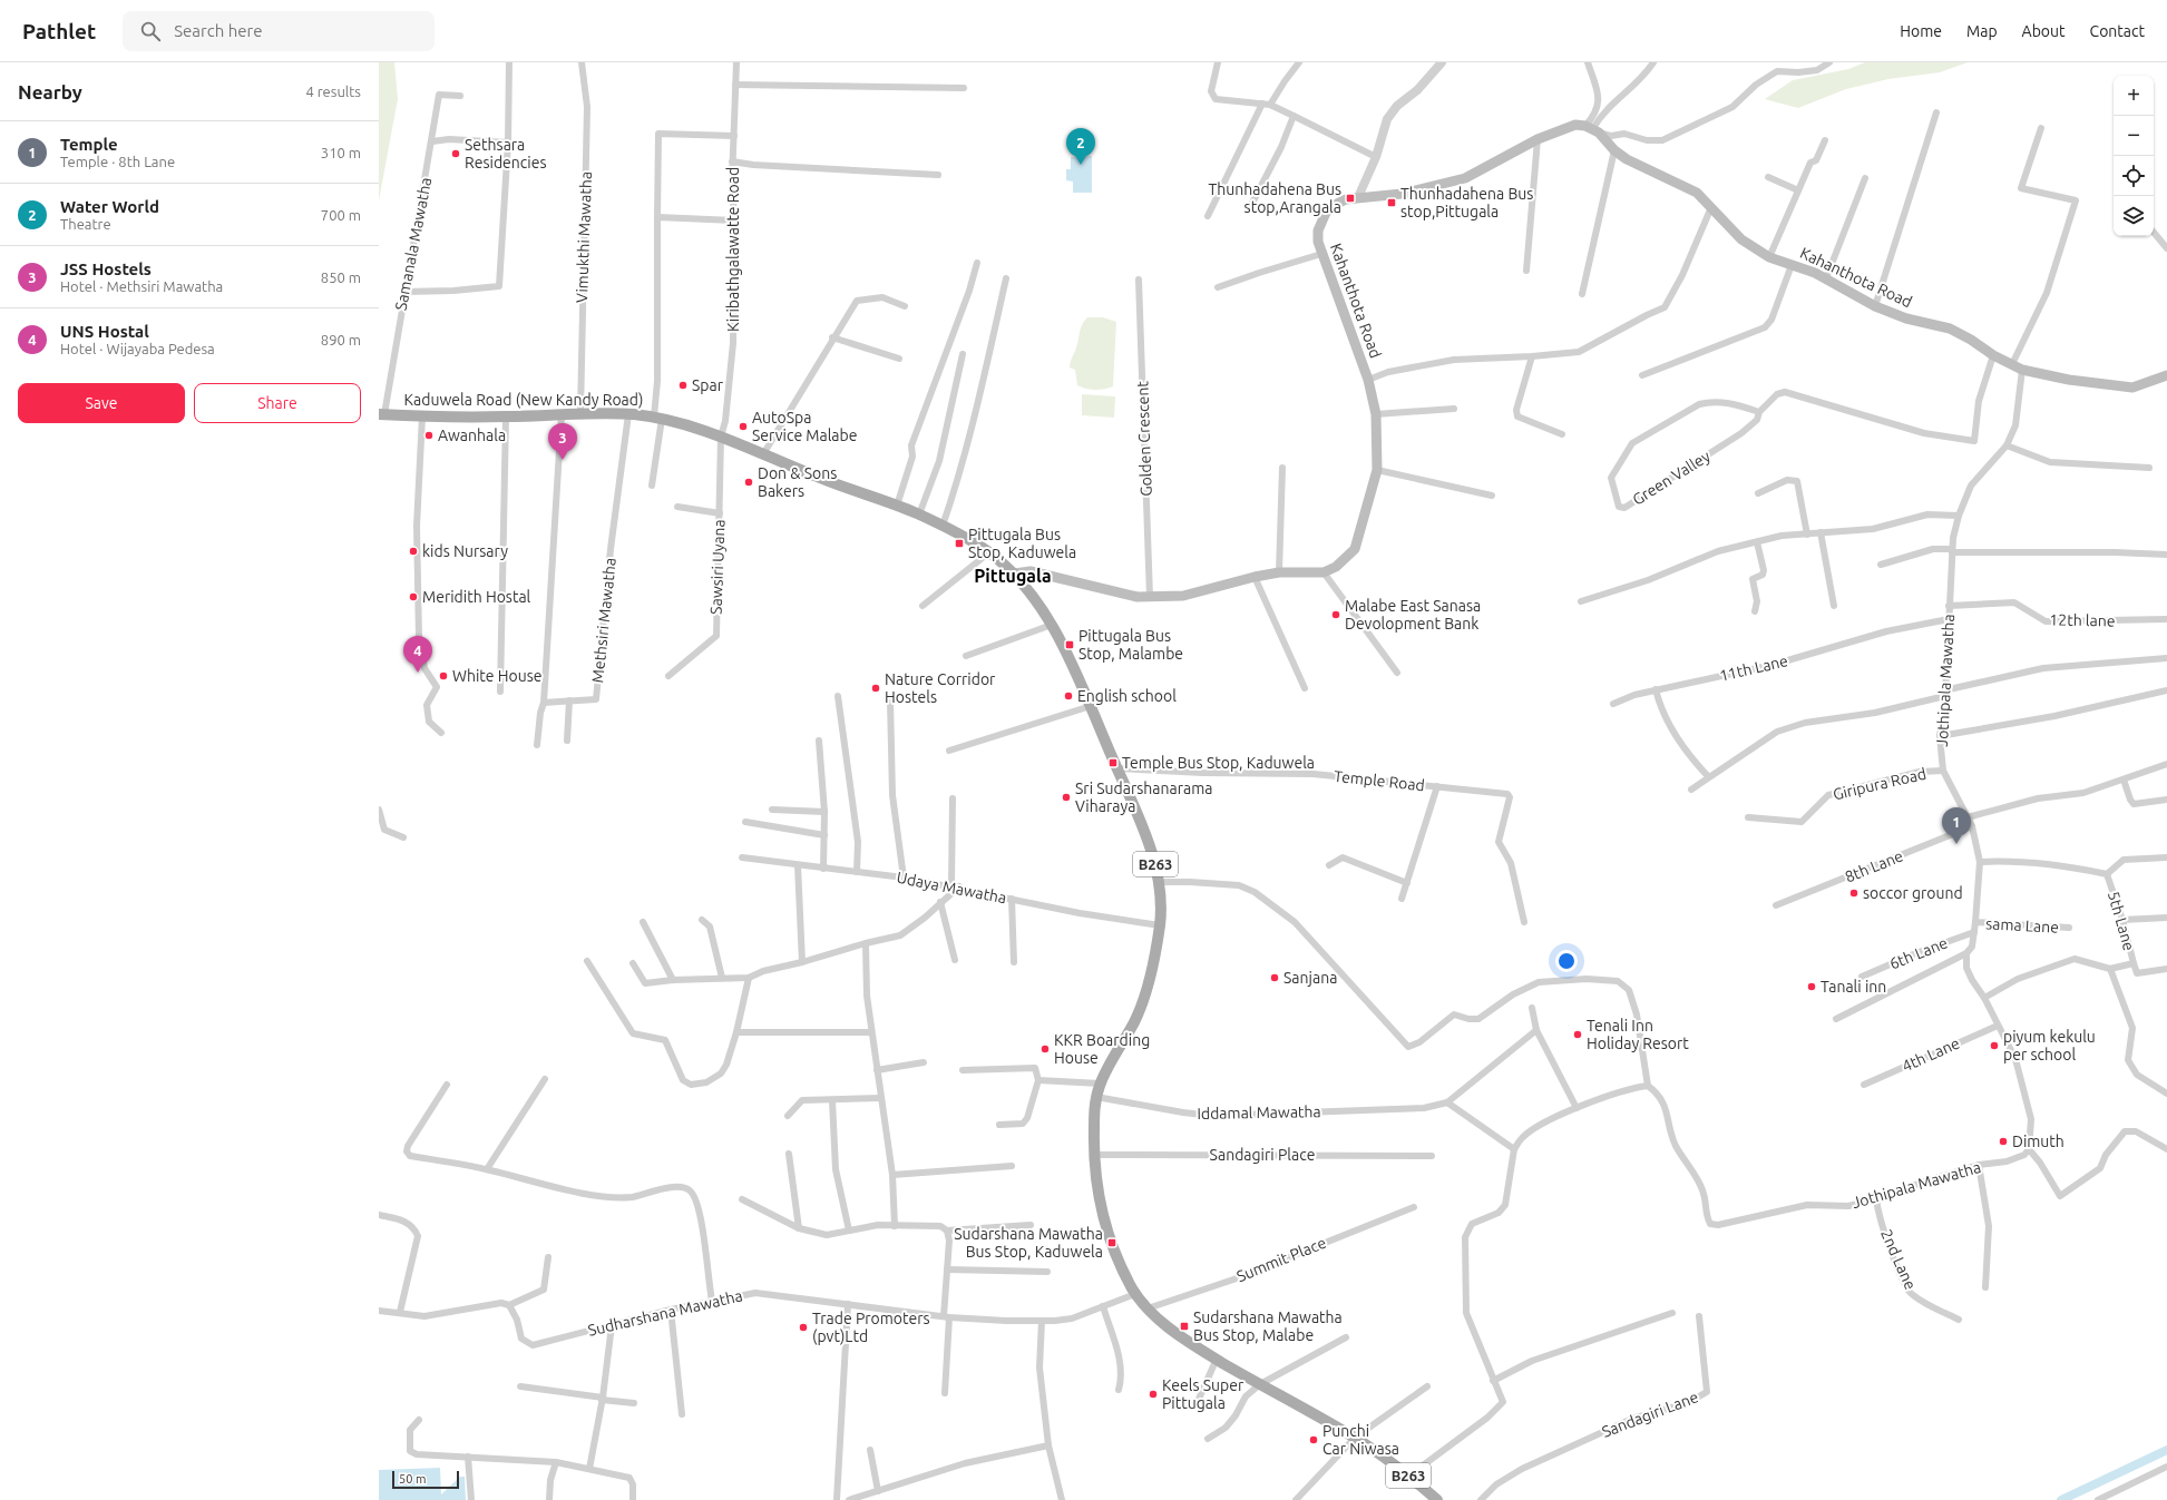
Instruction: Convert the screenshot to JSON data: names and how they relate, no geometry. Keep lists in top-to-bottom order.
{
  "streets": {
    "main road": ["Kahanthota Road", "Kaduwela Road (New Kandy Road)", "B263"],
    "street": [
      "Vimukthi Mawatha",
      "Samanala Mawatha",
      "Kiribathgalawatte Road",
      "Golden Crescent",
      "Green Valley",
      "Sawsiri Uyana",
      "Methsiri Mawatha",
      "12th lane",
      "11th Lane",
      "Jothipala Mawatha",
      "Temple Road",
      "Giripura Road",
      "8th Lane",
      "Udaya Mawatha",
      "5th Lane",
      "sama Lane",
      "6th Lane",
      "4th Lane",
      "Iddamal Mawatha",
      "Sandagiri Place",
      "Summit Place",
      "2nd Lane",
      "Sudharshana Mawatha",
      "Sandagiri Lane"
    ]
  },
  "crossings": [
    ["Vimukthi Mawatha", "Kaduwela Road (New Kandy Road)"],
    ["Samanala Mawatha", "Kaduwela Road (New Kandy Road)"],
    ["Kiribathgalawatte Road", "Kaduwela Road (New Kandy Road)"],
    ["Kiribathgalawatte Road", "Sawsiri Uyana"],
    ["Kahanthota Road", "Green Valley"],
    ["Kahanthota Road", "Jothipala Mawatha"],
    ["Kaduwela Road (New Kandy Road)", "Sawsiri Uyana"],
    ["Kaduwela Road (New Kandy Road)", "Methsiri Mawatha"],
    ["Kaduwela Road (New Kandy Road)", "Temple Road"],
    ["Kaduwela Road (New Kandy Road)", "Udaya Mawatha"],
    ["Kaduwela Road (New Kandy Road)", "Iddamal Mawatha"],
    ["Kaduwela Road (New Kandy Road)", "Sandagiri Place"],
    ["Kaduwela Road (New Kandy Road)", "Summit Place"],
    ["Kaduwela Road (New Kandy Road)", "Sudharshana Mawatha"],
    ["12th lane", "Jothipala Mawatha"],
    ["11th Lane", "Jothipala Mawatha"],
    ["Jothipala Mawatha", "Giripura Road"],
    ["Jothipala Mawatha", "8th Lane"],
    ["Jothipala Mawatha", "5th Lane"],
    ["Jothipala Mawatha", "sama Lane"],
    ["Jothipala Mawatha", "6th Lane"],
    ["Jothipala Mawatha", "4th Lane"],
    ["Jothipala Mawatha", "2nd Lane"]
  ],
  "districts": ["Pittugala"],
  "places": {
    "other": [
      "Sethsara Residencies",
      "Spar",
      "AutoSpa Service Malabe",
      "Awanhala",
      "Don & Sons Bakers",
      "kids Nursary",
      "Meridith Hostal",
      "Malabe East Sanasa Devolopment Bank",
      "White House",
      "Nature Corridor Hostels",
      "English school",
      "Sri Sudarshanarama Viharaya",
      "soccor ground",
      "Sanjana",
      "Tanali inn",
      "Tenali Inn Holiday Resort",
      "piyum kekulu per school",
      "KKR Boarding House",
      "Dimuth",
      "Trade Promoters (pvt)Ltd",
      "Keels Super Pittugala",
      "Punchi Car Niwasa"
    ],
    "transit": [
      "Thunhadahena Bus stop,Arangala",
      "Thunhadahena Bus stop,Pittugala",
      "Pittugala Bus Stop, Kaduwela",
      "Pittugala Bus Stop, Malambe",
      "Temple Bus Stop, Kaduwela",
      "Sudarshana Mawatha Bus Stop, Kaduwela",
      "Sudarshana Mawatha Bus Stop, Malabe"
    ]
  },
  "scale_bar": "50 m",
  "page": {
    "header": "Pathlet",
    "search": "Search here",
    "nav": [
      "Home",
      "Map",
      "About",
      "Contact"
    ],
    "heading": ["Nearby", "4 results"],
    "map_buttons": ["+", "−"],
    "list": [
      {
        "mark": "1",
        "name": "Temple",
        "note": "Temple · 8th Lane",
        "value": "310 m"
      },
      {
        "mark": "2",
        "name": "Water World",
        "note": "Theatre",
        "value": "700 m"
      },
      {
        "mark": "3",
        "name": "JSS Hostels",
        "note": "Hotel · Methsiri Mawatha",
        "value": "850 m"
      },
      {
        "mark": "4",
        "name": "UNS Hostal",
        "note": "Hotel · Wijayaba Pedesa",
        "value": "890 m"
      }
    ],
    "pins": [
      "2",
      "3",
      "4",
      "1"
    ],
    "buttons": ["Save", "Share"],
    "scale": "50 m"
  }
}
